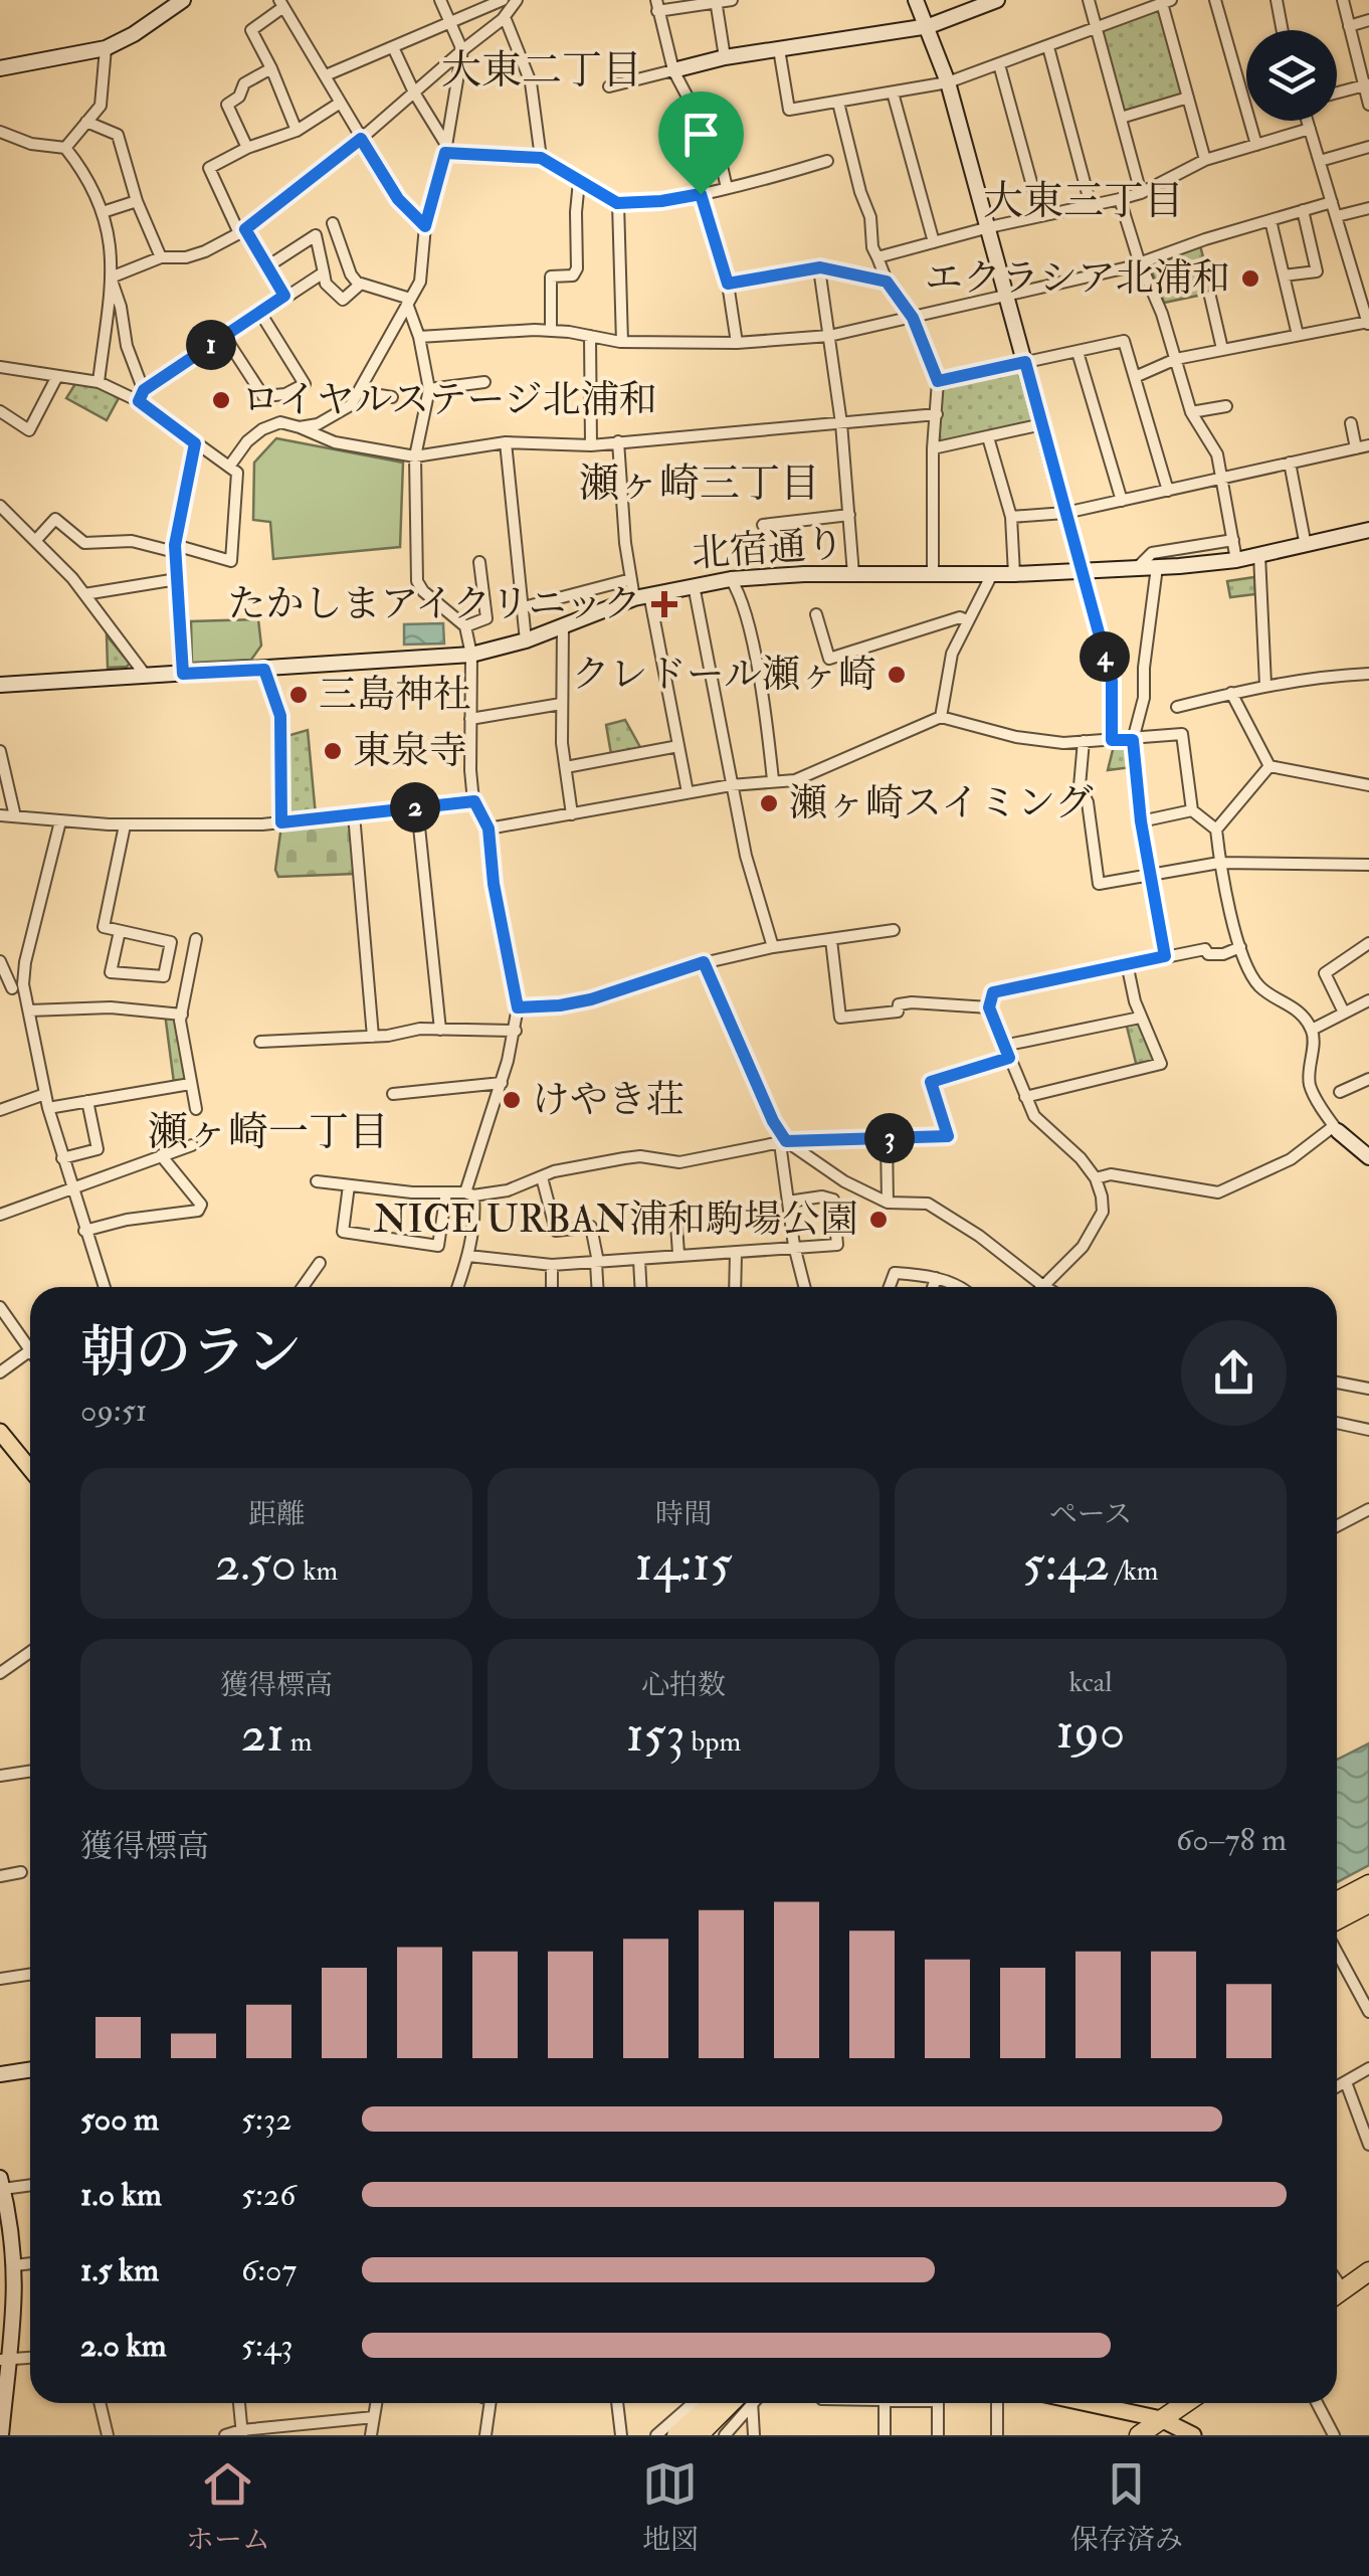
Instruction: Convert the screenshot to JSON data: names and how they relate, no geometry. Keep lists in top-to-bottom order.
{
  "streets": {
    "street": ["北宿通り"]
  },
  "districts": [
    "大東二丁目",
    "大東三丁目",
    "瀬ヶ崎三丁目",
    "瀬ヶ崎一丁目"
  ],
  "places": {
    "other": [
      "エクラシア北浦和",
      "ロイヤルステージ北浦和",
      "クレドール瀬ヶ崎",
      "三島神社",
      "東泉寺",
      "瀬ヶ崎スイミング",
      "けやき荘",
      "NICE URBAN浦和駒場公園"
    ],
    "health": ["たかしまアイクリニック"]
  },
  "page": {
    "pins": [
      "1",
      "4",
      "2",
      "3"
    ],
    "heading": ["朝のラン", "09:51"],
    "stats": [
      ["距離", "2.50 km"],
      ["時間", "14:15"],
      ["ペース", "5:42 /km"],
      ["獲得標高", "21 m"],
      ["心拍数", "153 bpm"],
      ["kcal", "190"]
    ],
    "chart": ["獲得標高", "60–78 m"],
    "list": [
      {
        "name": "500 m",
        "note": "5:32"
      },
      {
        "name": "1.0 km",
        "note": "5:26"
      },
      {
        "name": "1.5 km",
        "note": "6:07"
      },
      {
        "name": "2.0 km",
        "note": "5:43"
      }
    ],
    "tabs": ["ホーム", "地図", "保存済み"]
  }
}
